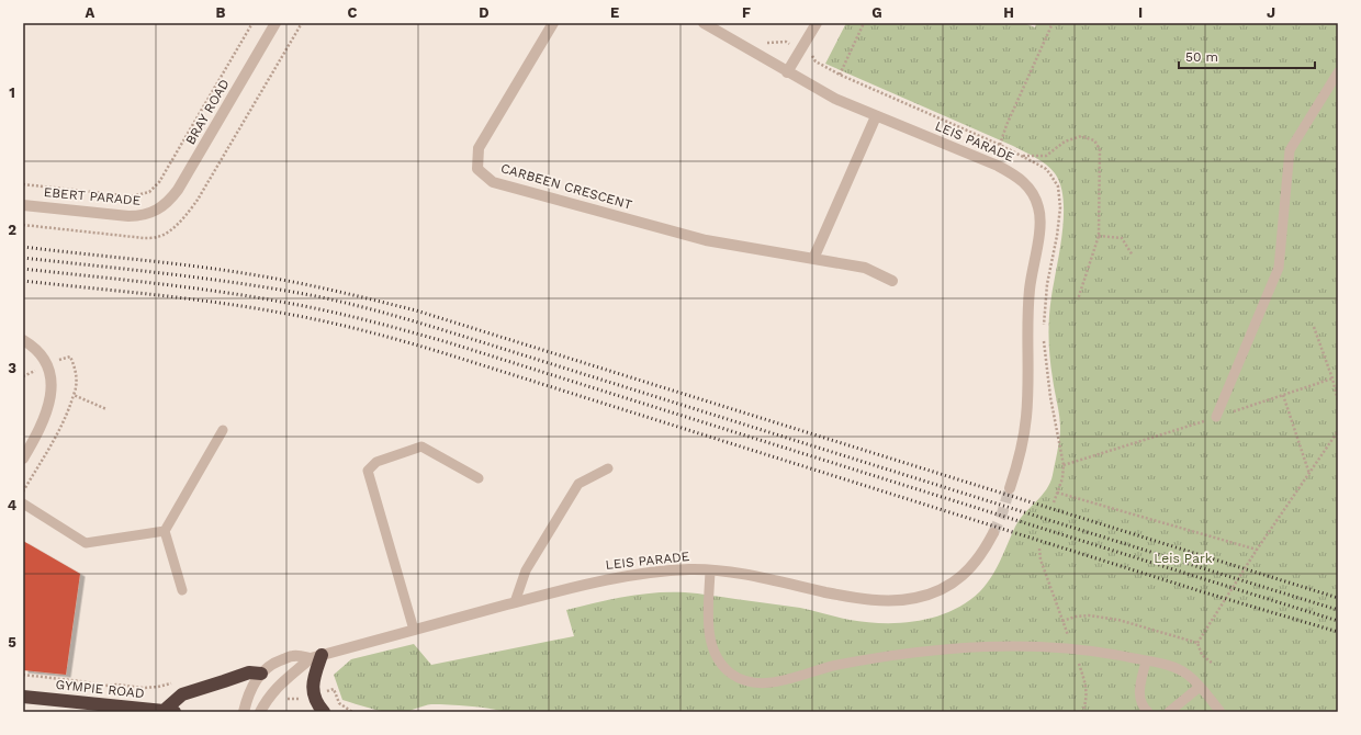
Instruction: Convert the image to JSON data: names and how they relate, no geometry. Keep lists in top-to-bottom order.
{
  "streets": {
    "highway": ["GYMPIE ROAD"],
    "street": [
      "BRAY ROAD",
      "LEIS PARADE",
      "CARBEEN CRESCENT",
      "EBERT PARADE"
    ]
  },
  "crossings": [
    ["BRAY ROAD", "EBERT PARADE"]
  ],
  "parks": ["Leis Park"],
  "scale_bar": "50 m",
  "grid": {
    "columns": [
      "A",
      "B",
      "C",
      "D",
      "E",
      "F",
      "G",
      "H",
      "I",
      "J"
    ],
    "rows": [
      "1",
      "2",
      "3",
      "4",
      "5"
    ]
  }
}
